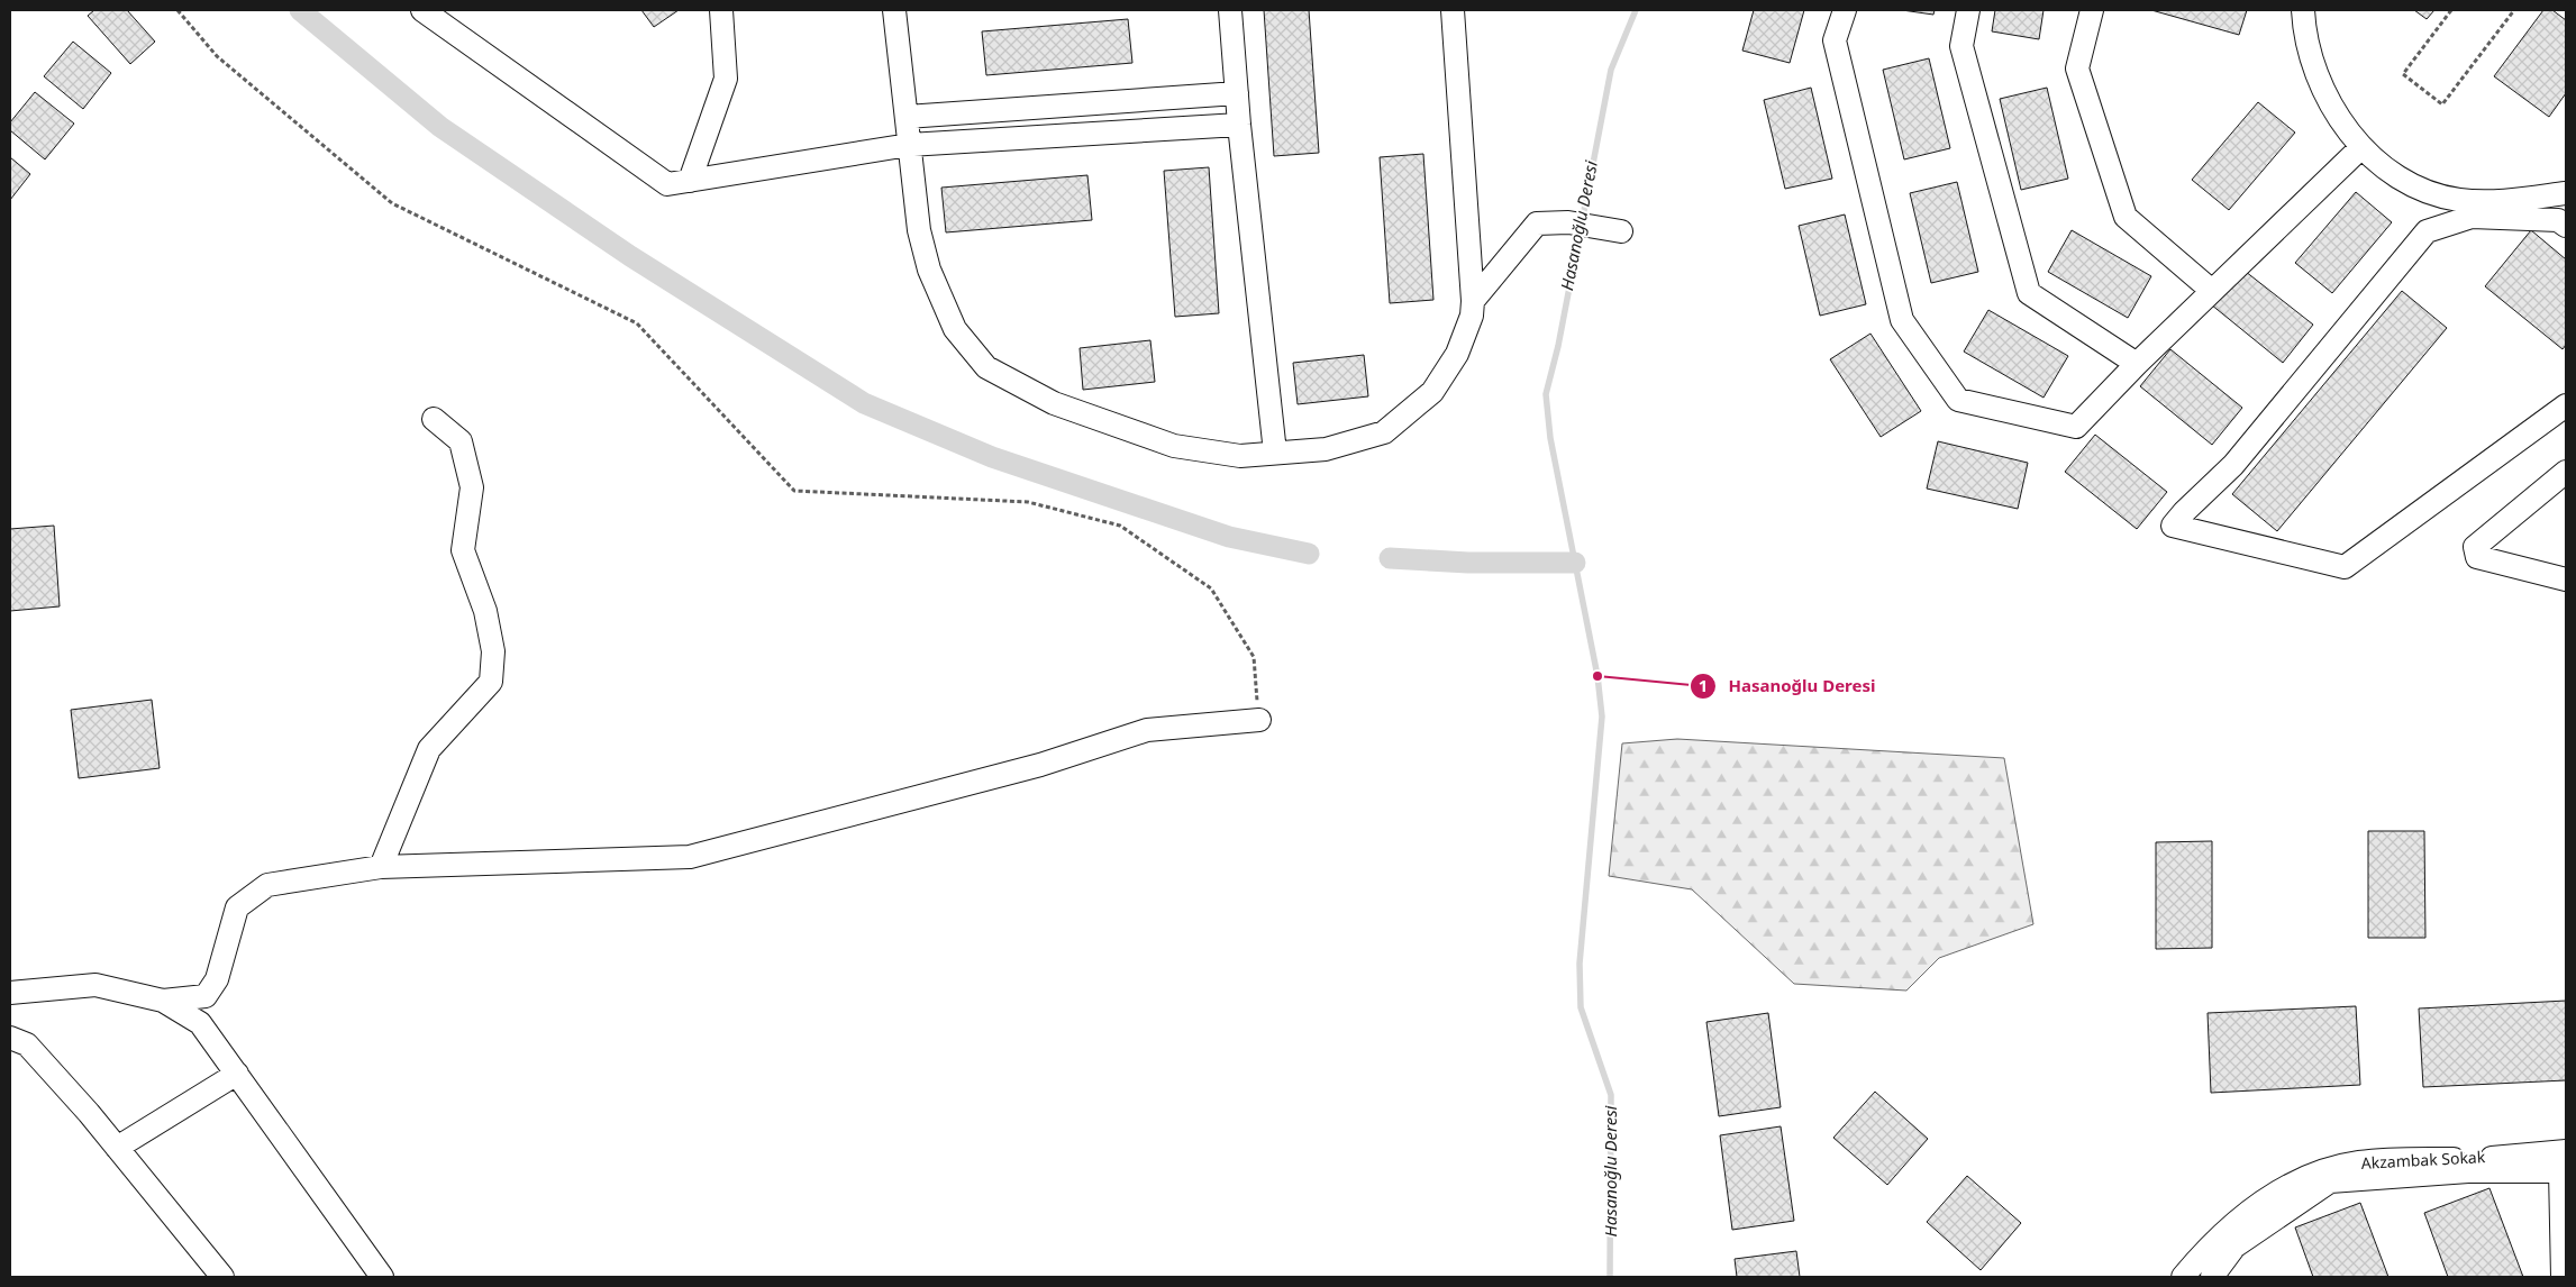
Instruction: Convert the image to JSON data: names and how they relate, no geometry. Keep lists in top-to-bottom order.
{
  "streets": {
    "street": ["Akzambak Sokak"]
  },
  "water": ["Hasanoğlu Deresi"],
  "places": ["Hasanoğlu Deresi"]
}
